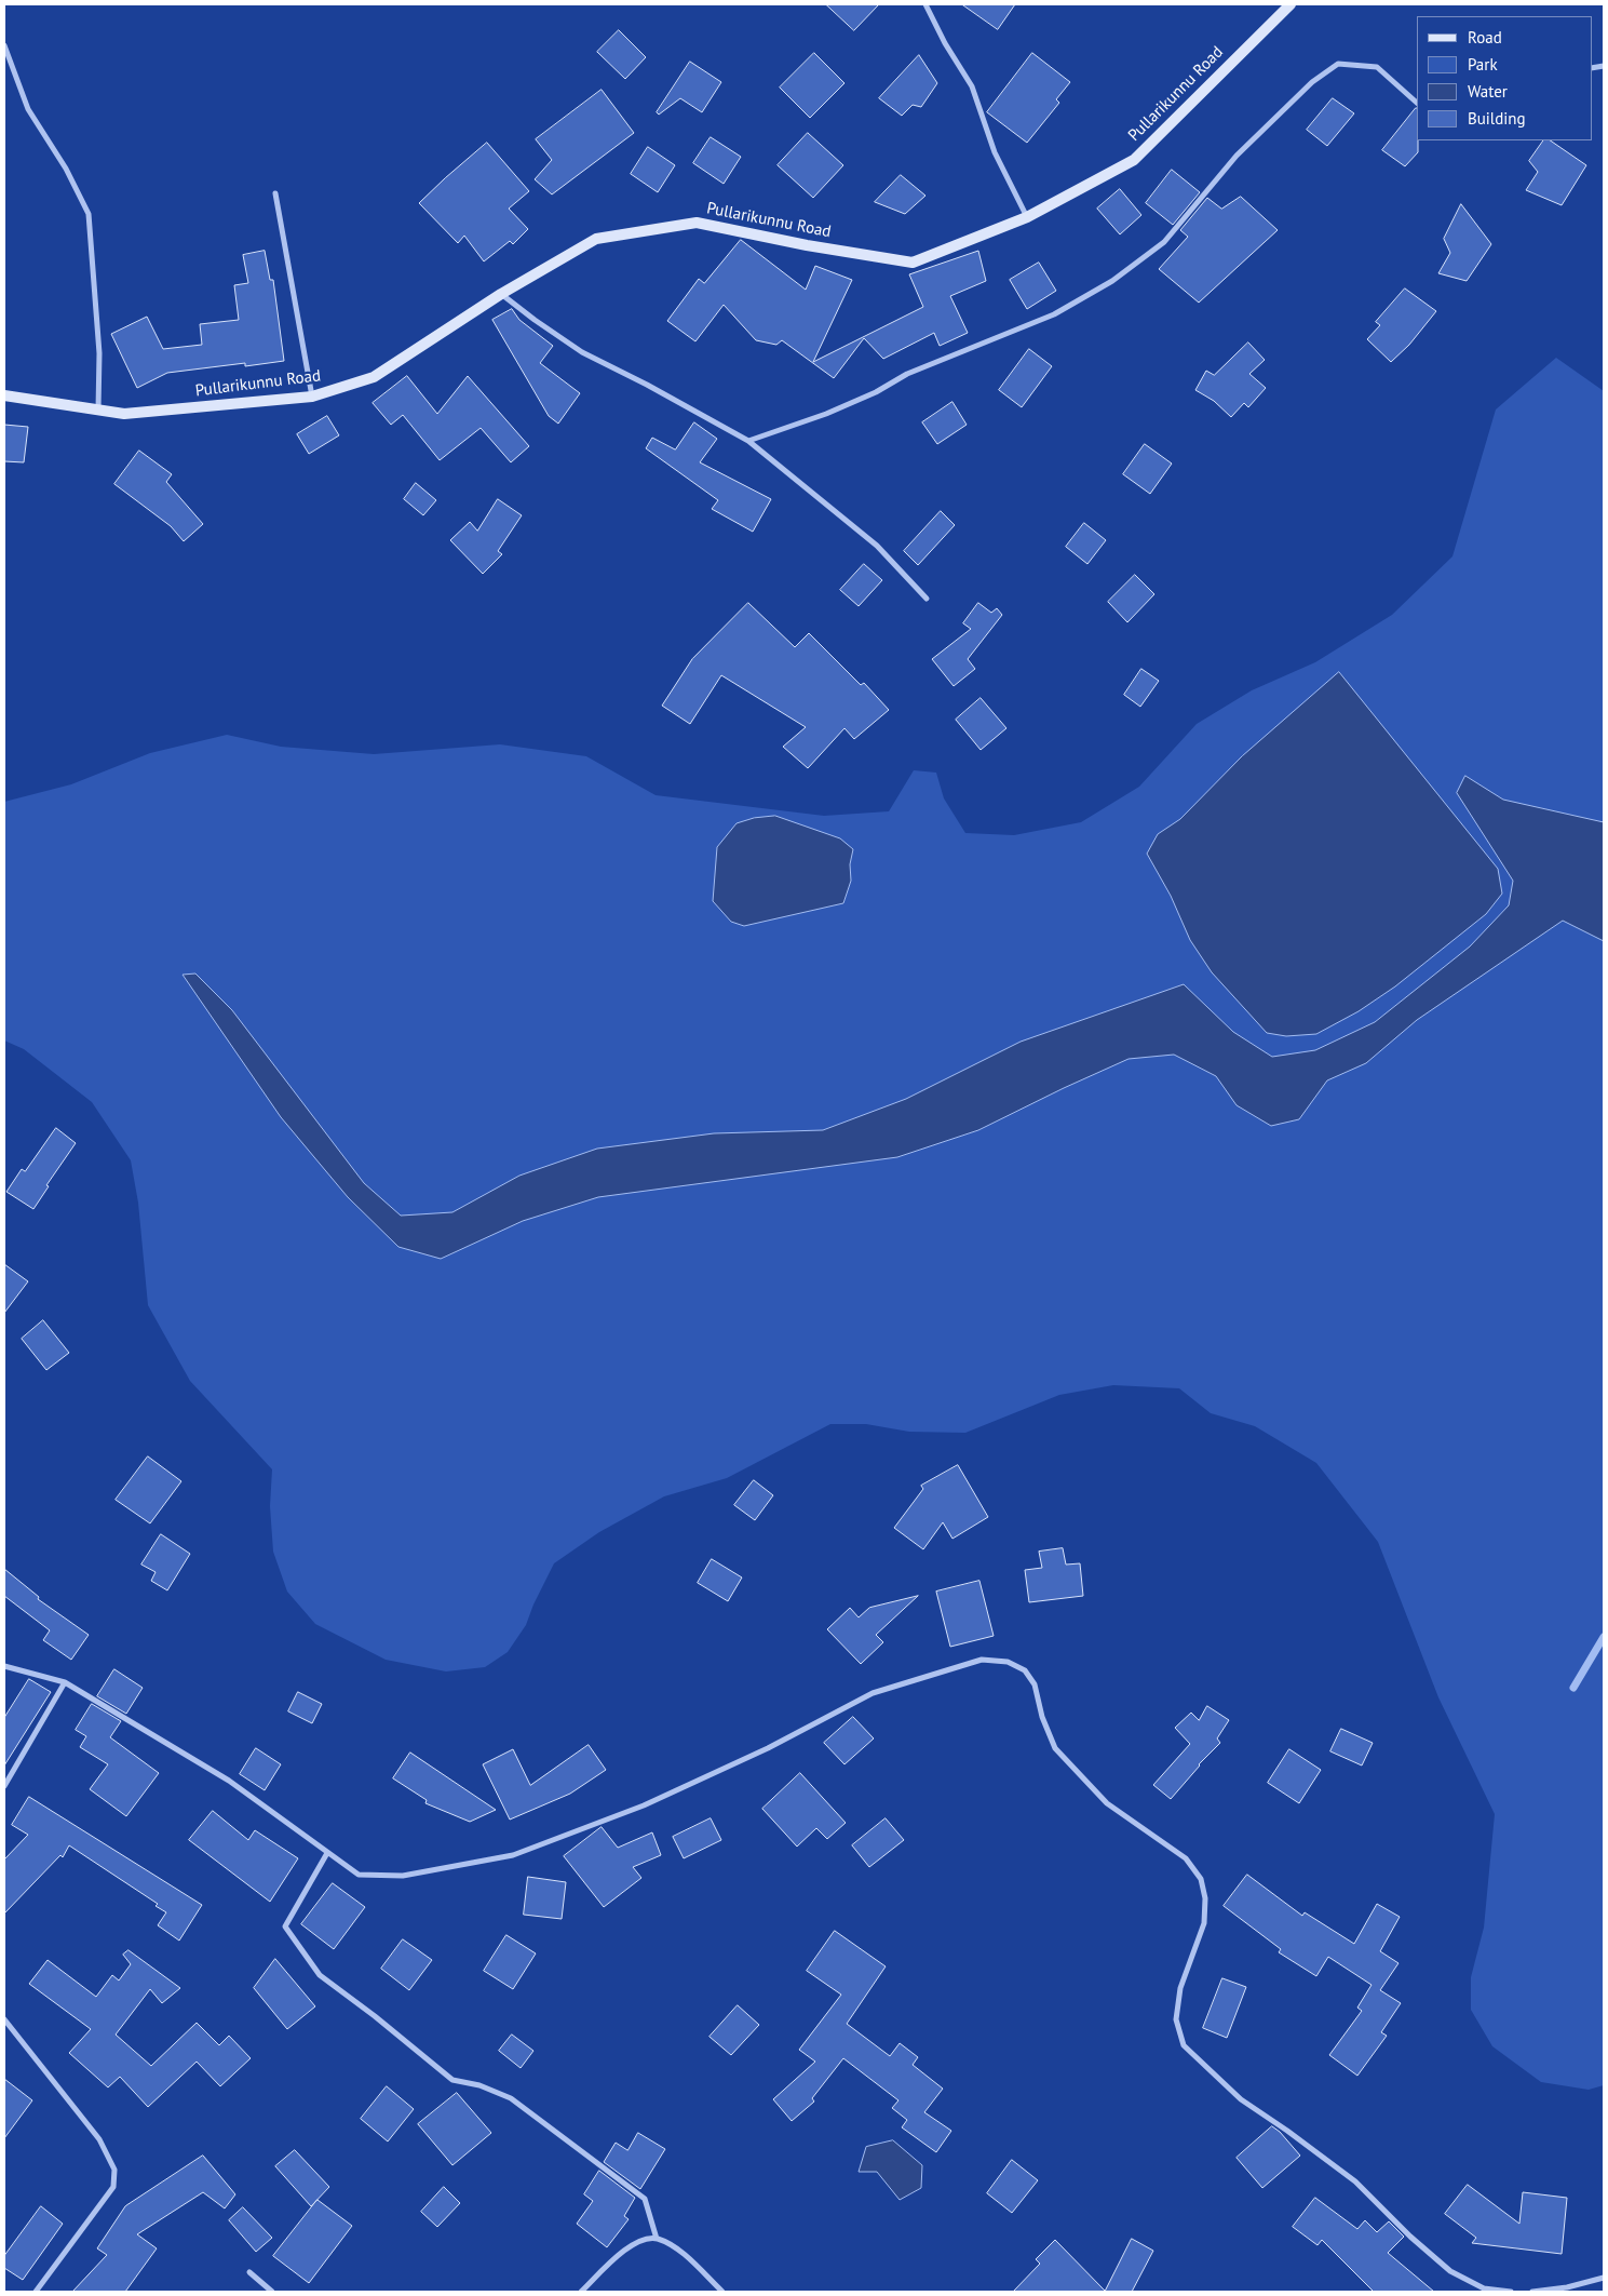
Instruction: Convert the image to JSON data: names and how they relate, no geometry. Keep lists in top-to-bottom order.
{
  "streets": {
    "main road": ["Pullarikunnu Road"]
  },
  "legend": [
    "Road",
    "Park",
    "Water",
    "Building"
  ]
}
